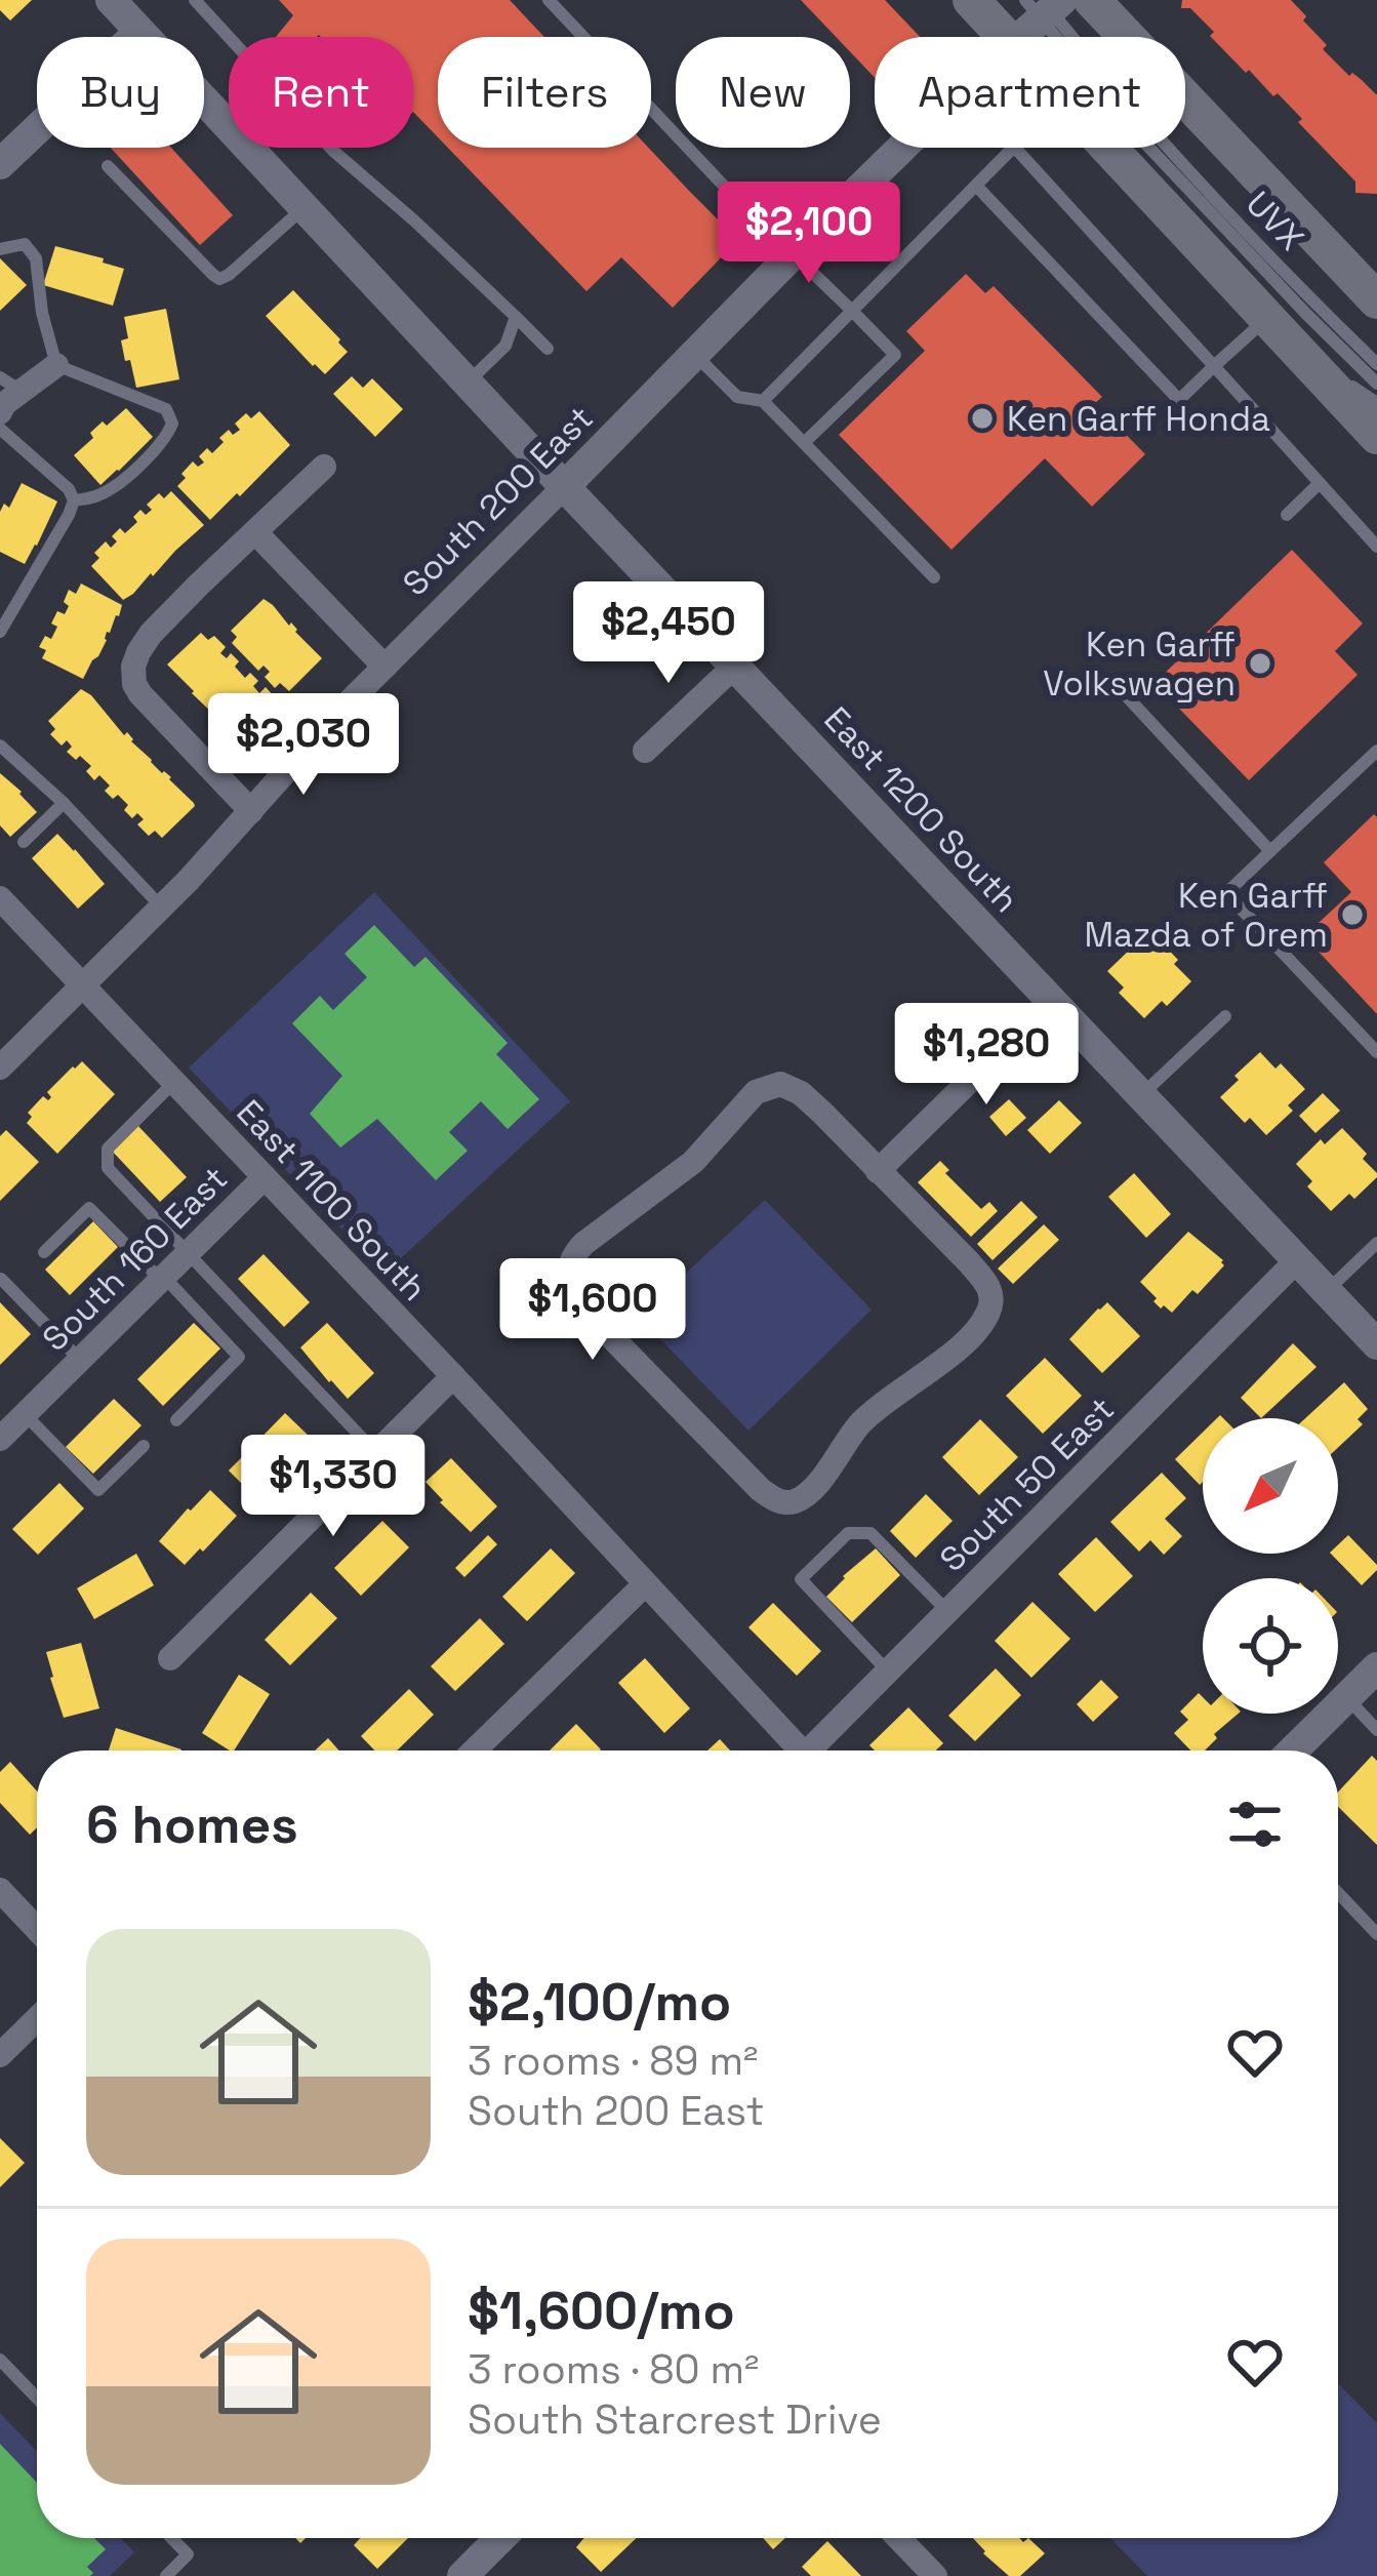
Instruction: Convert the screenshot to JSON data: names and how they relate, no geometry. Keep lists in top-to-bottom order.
{
  "streets": {
    "street": [
      "South 200 East",
      "East 1200 South",
      "East 1100 South",
      "South 160 East",
      "South 50 East"
    ],
    "lane": ["UVX"]
  },
  "crossings": [
    ["UVX", "South 200 East"],
    ["South 200 East", "East 1200 South"],
    ["South 200 East", "East 1100 South"],
    ["East 1200 South", "South 50 East"],
    ["East 1100 South", "South 160 East"]
  ],
  "places": ["Ken Garff Honda", "Ken Garff Volkswagen", "Ken Garff Mazda of Orem"],
  "north": "bottom left",
  "page": {
    "chip": [
      "Buy",
      "Rent",
      "Filters",
      "New",
      "Apartment"
    ],
    "price": [
      "$2,100",
      "$2,450",
      "$2,030",
      "$1,280",
      "$1,600",
      "$1,330"
    ],
    "heading": "6 homes",
    "list": [
      {
        "name": "$2,100/mo",
        "note": "3 rooms · 89 m² · South 200 East"
      },
      {
        "name": "$1,600/mo",
        "note": "3 rooms · 80 m² · South Starcrest Drive"
      }
    ]
  }
}
